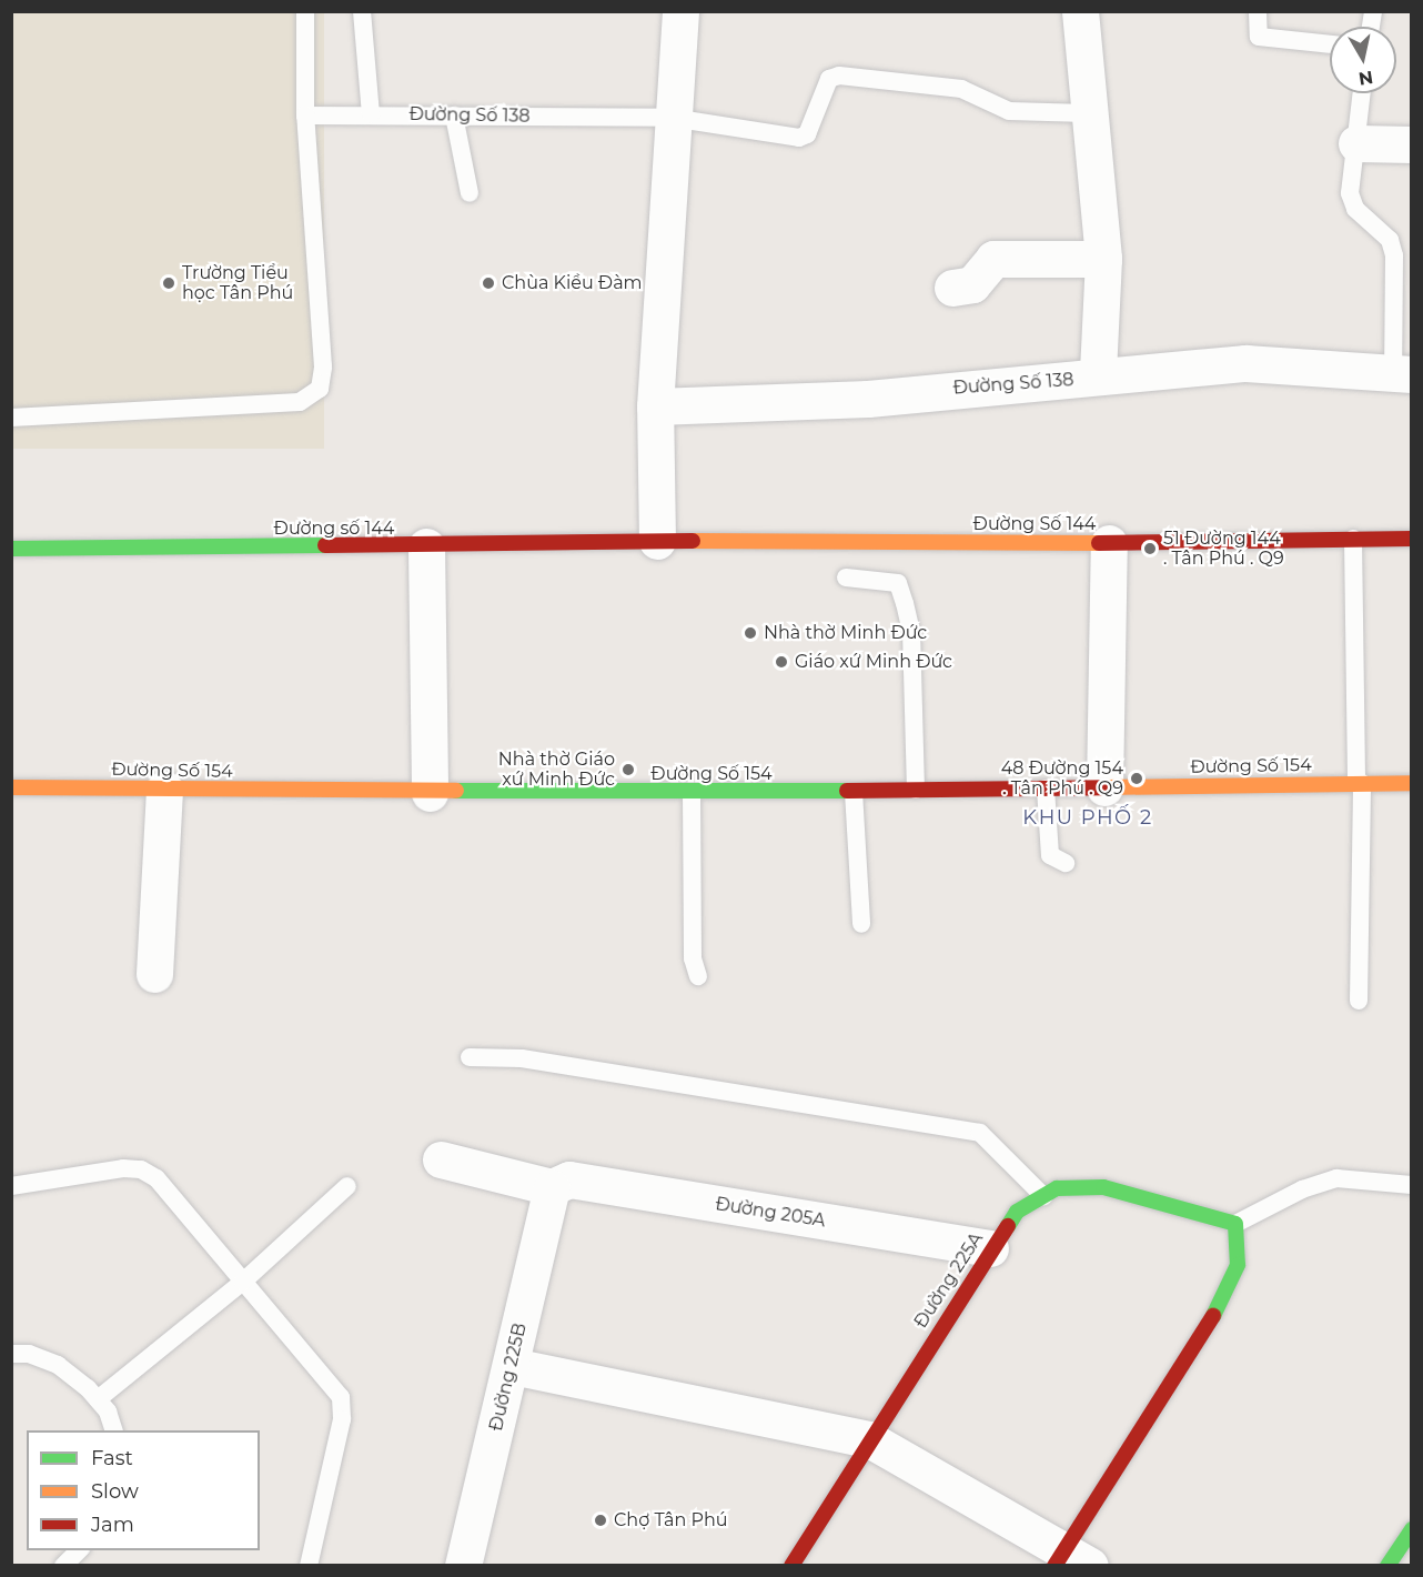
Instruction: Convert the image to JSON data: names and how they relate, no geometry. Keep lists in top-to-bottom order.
{
  "streets": {
    "main road": [
      "Đường Số 144",
      "Đường số 144",
      "Đường Số 154",
      "Đường 225A"
    ],
    "street": ["Đường Số 138", "Đường 205A", "Đường 225B"]
  },
  "crossings": [
    ["Đường Số 144", "Đường số 144"],
    ["Đường 205A", "Đường 225A"],
    ["Đường 205A", "Đường 225B"]
  ],
  "districts": ["KHU PHỐ 2"],
  "places": [
    "Trường Tiểu học Tân Phú",
    "Chùa Kiều Đàm",
    "51 Đường 144 . Tân Phú . Q9",
    "Nhà thờ Minh Đức",
    "Giáo xứ Minh Đức",
    "Nhà thờ Giáo xứ Minh Đức",
    "48 Đường 154 . Tân Phú . Q9",
    "Chợ Tân Phú"
  ],
  "legend": ["Fast", "Slow", "Jam"],
  "north": "bottom"
}
